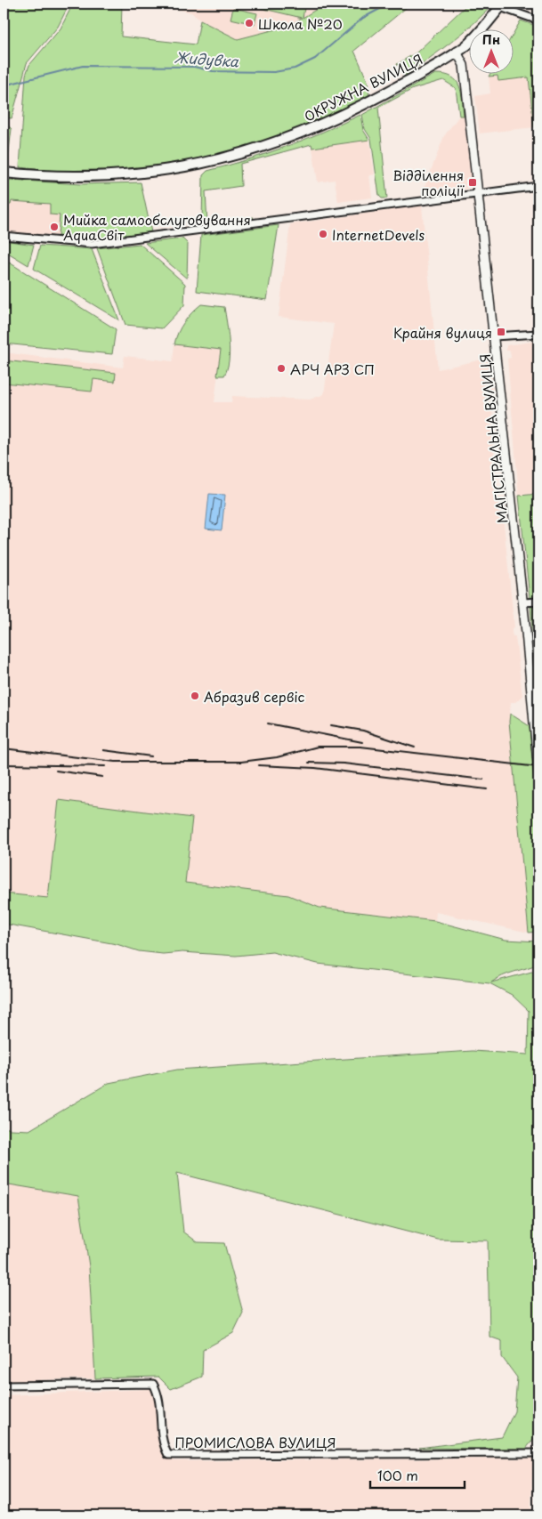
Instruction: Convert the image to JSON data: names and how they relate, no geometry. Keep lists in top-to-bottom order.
{
  "streets": {
    "main road": ["ОКРУЖНА ВУЛИЦЯ"],
    "street": ["МАГІСТРАЛЬНА ВУЛИЦЯ", "ПРОМИСЛОВА ВУЛИЦЯ"]
  },
  "crossings": [
    ["ОКРУЖНА ВУЛИЦЯ", "МАГІСТРАЛЬНА ВУЛИЦЯ"]
  ],
  "water": ["Жидувка"],
  "places": {
    "other": [
      "Школа №20",
      "Мийка самообслуговування AquaСвіт",
      "InternetDevels",
      "АРЧ АРЗ СП",
      "Абразив сервіс"
    ],
    "transit": ["Відділення поліції", "Крайня вулиця"]
  },
  "scale_bar": "100 m",
  "north": "top"
}
